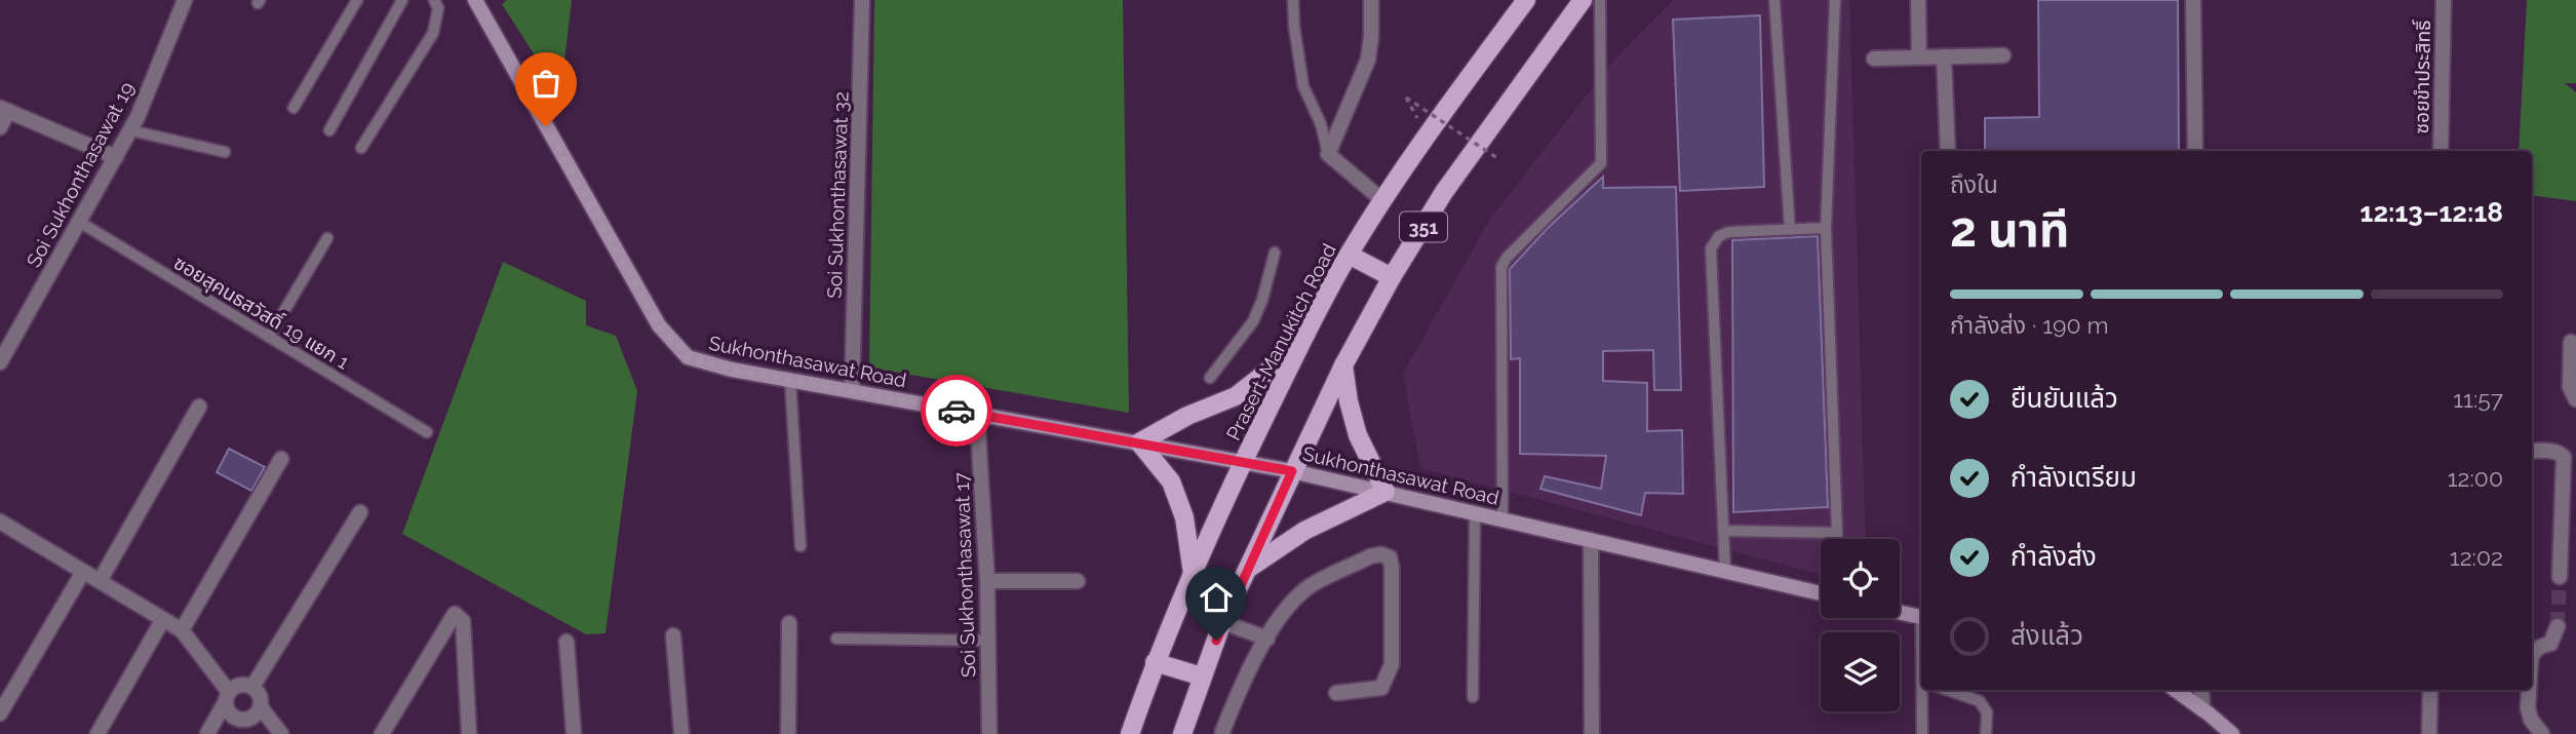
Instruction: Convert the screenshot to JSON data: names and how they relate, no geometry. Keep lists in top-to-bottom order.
{
  "streets": {
    "main road": ["351", "Prasert-Manukitch Road", "Sukhonthasawat Road"],
    "street": [
      "ซอยขำประสิทธิ์",
      "Soi Sukhonthasawat 19",
      "Soi Sukhonthasawat 32",
      "Soi Sukhonthasawat 17"
    ],
    "lane": ["ซอยสุคนธสวัสดิ์ 19 แยก 1"]
  },
  "crossings": [
    ["Soi Sukhonthasawat 19", "ซอยสุคนธสวัสดิ์ 19 แยก 1"],
    ["Soi Sukhonthasawat 32", "Sukhonthasawat Road"],
    ["351", "Sukhonthasawat Road"],
    ["Prasert-Manukitch Road", "Sukhonthasawat Road"],
    ["Sukhonthasawat Road", "Soi Sukhonthasawat 17"]
  ],
  "page": {
    "heading": ["2 นาที", "ถึงใน", "12:13–12:18"],
    "bar": "กำลังส่ง · 190 m",
    "list": [
      ["ยืนยันแล้ว", "11:57"],
      ["กำลังเตรียม", "12:00"],
      ["กำลังส่ง", "12:02"],
      "ส่งแล้ว"
    ]
  }
}
